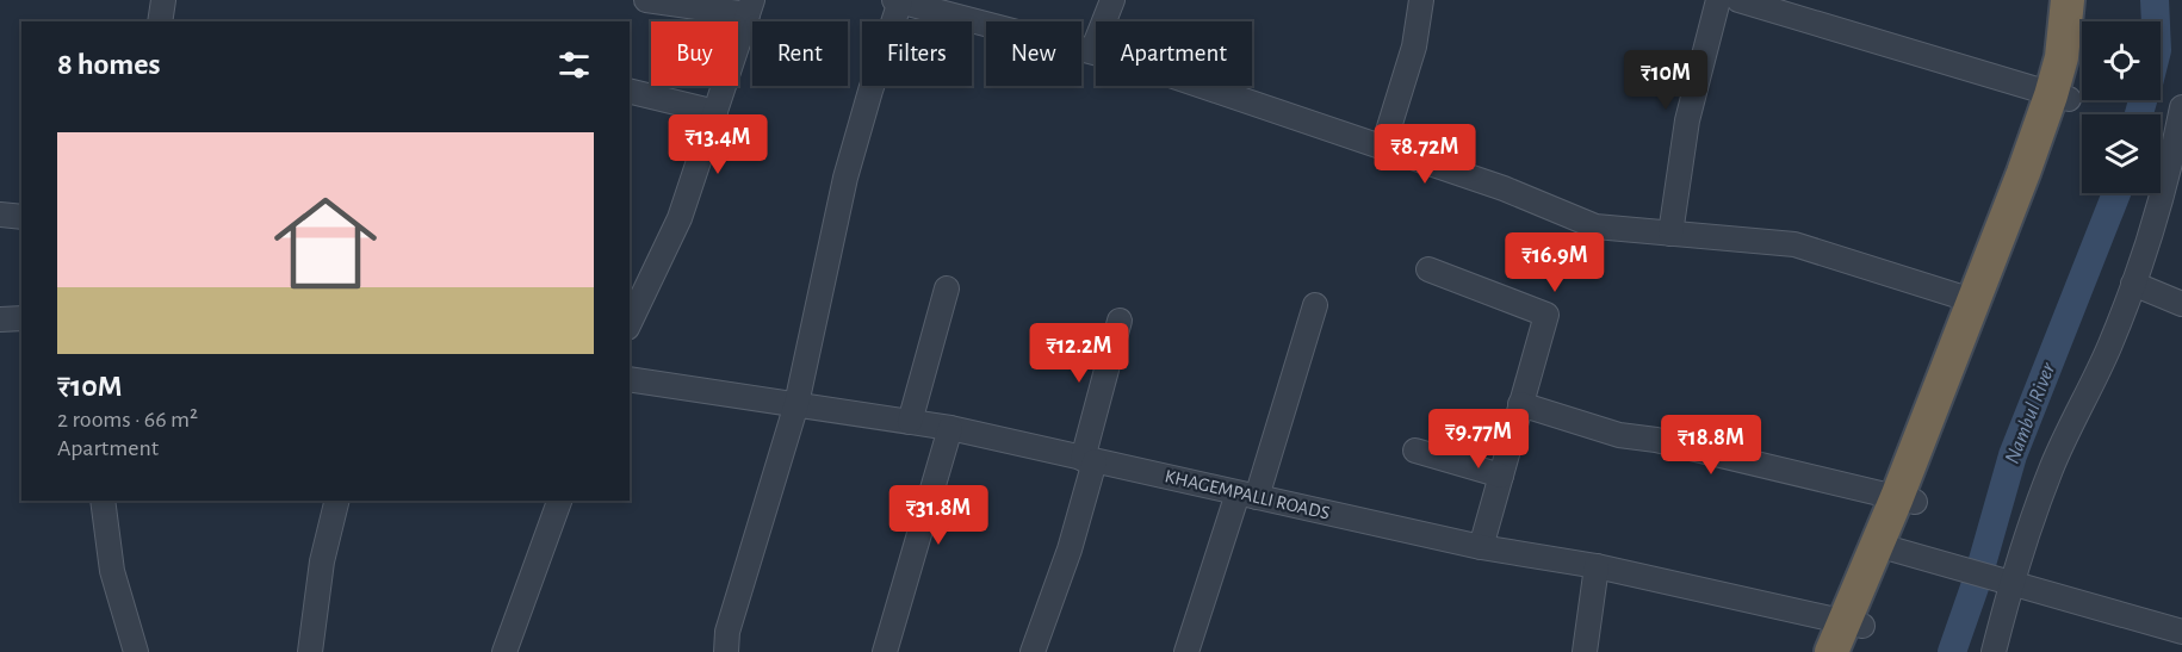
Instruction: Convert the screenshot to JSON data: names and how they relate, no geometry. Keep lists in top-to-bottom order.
{
  "streets": {
    "street": ["KHAGEMPALLI ROADS"]
  },
  "water": ["Nambul River"],
  "page": {
    "chip": [
      "Buy",
      "Rent",
      "Filters",
      "New",
      "Apartment"
    ],
    "heading": "8 homes",
    "price": [
      "₹10M",
      "₹13.4M",
      "₹8.72M",
      "₹16.9M",
      "₹12.2M",
      "₹9.77M",
      "₹18.8M",
      "₹31.8M"
    ],
    "list": [
      {
        "name": "₹10M",
        "note": "2 rooms · 66 m² · Apartment"
      }
    ]
  }
}
